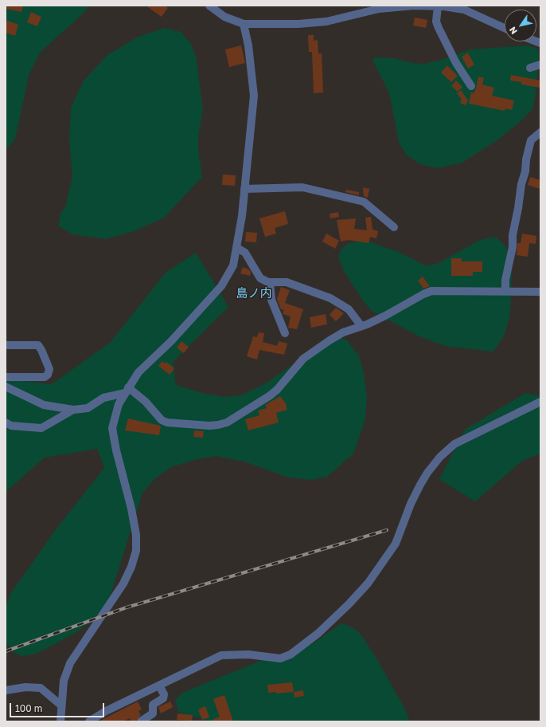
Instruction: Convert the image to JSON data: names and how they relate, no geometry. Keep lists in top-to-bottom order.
{
  "districts": ["島ノ内"],
  "scale_bar": "100 m",
  "north": "bottom left"
}
